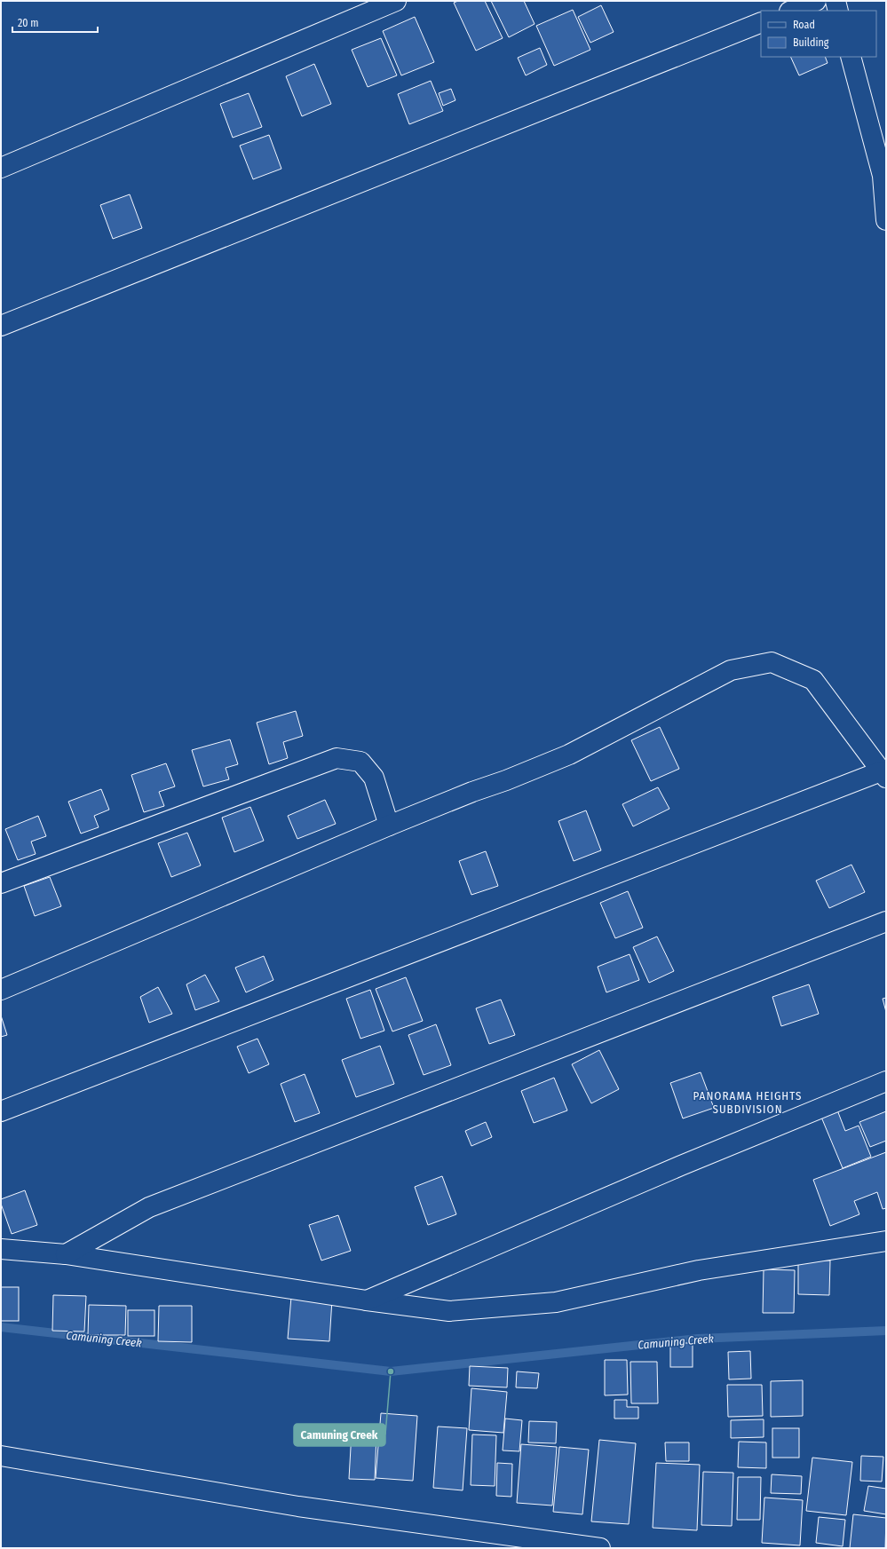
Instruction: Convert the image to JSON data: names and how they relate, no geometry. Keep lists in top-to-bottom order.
{
  "districts": ["PANORAMA HEIGHTS SUBDIVISION"],
  "water": ["Camuning Creek"],
  "places": ["Camuning Creek"],
  "legend": ["Road", "Building"],
  "scale_bar": "20 m"
}
